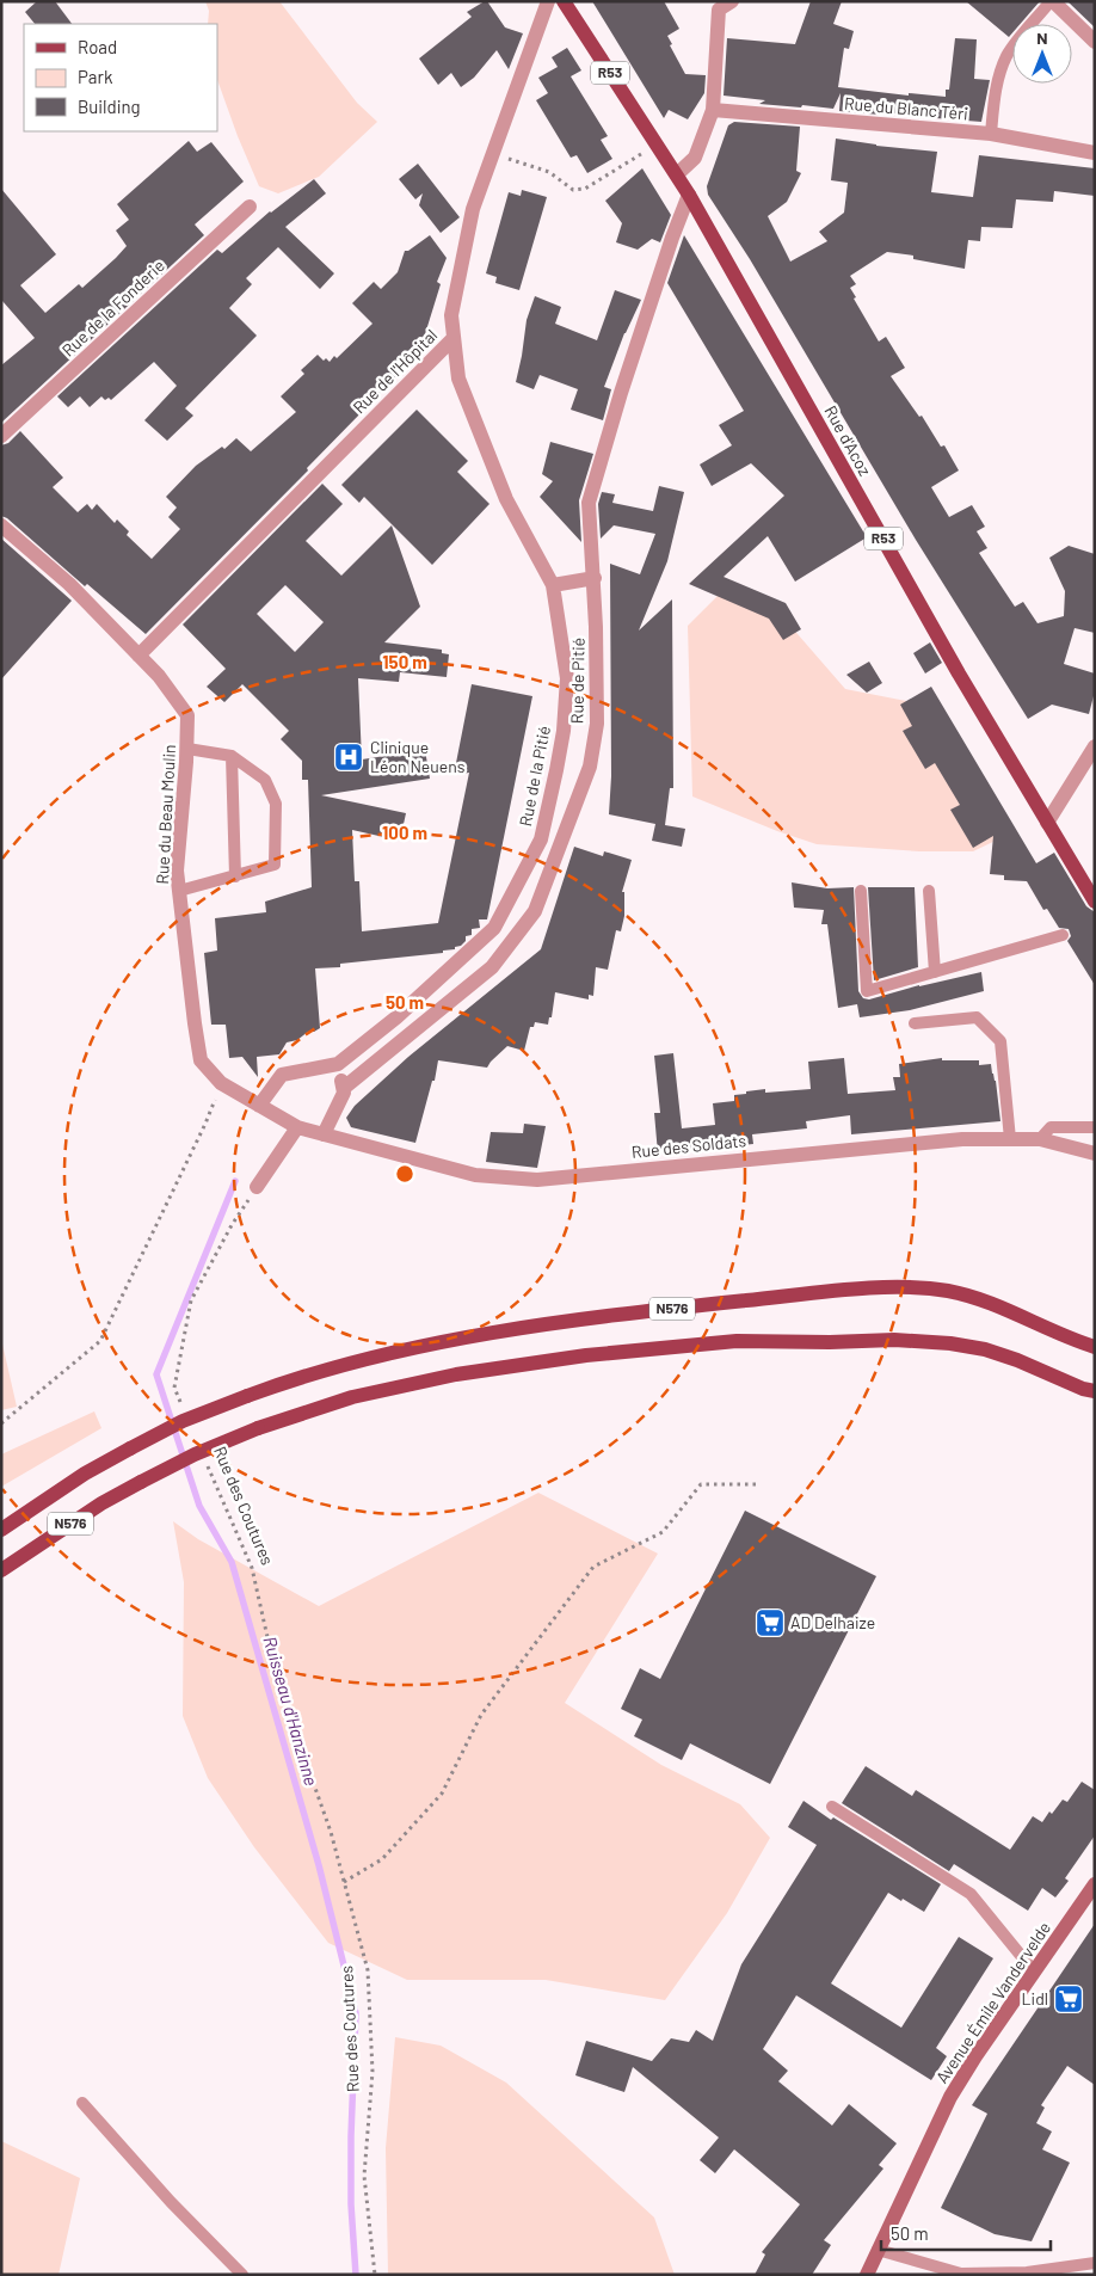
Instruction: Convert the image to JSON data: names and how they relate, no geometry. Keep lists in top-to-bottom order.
{
  "streets": {
    "main road": [
      "R53",
      "Rue d'Acoz",
      "N576",
      "Avenue Émile Vandervelde"
    ],
    "street": [
      "Rue du Blanc Tèri",
      "Rue de la Fonderie",
      "Rue de l'Hôpital",
      "Rue de Pitié",
      "Rue de la Pitié",
      "Rue du Beau Moulin",
      "Rue des Soldats"
    ],
    "path": ["Rue des Coutures"]
  },
  "crossings": [
    ["Rue de l'Hôpital", "Rue de la Pitié"],
    ["Rue de l'Hôpital", "Rue du Beau Moulin"],
    ["Rue d'Acoz", "Rue de Pitié"],
    ["Rue de la Pitié", "Rue du Beau Moulin"],
    ["Rue du Beau Moulin", "Rue des Soldats"]
  ],
  "water": ["Ruisseau d'Hanzinne"],
  "places": {
    "hospital": ["Clinique Léon Neuens"],
    "supermarket": ["AD Delhaize", "Lidl"]
  },
  "legend": ["Road", "Park", "Building"],
  "scale_bar": "50 m",
  "north": "top",
  "rings": ["150 m", "100 m", "50 m"]
}
